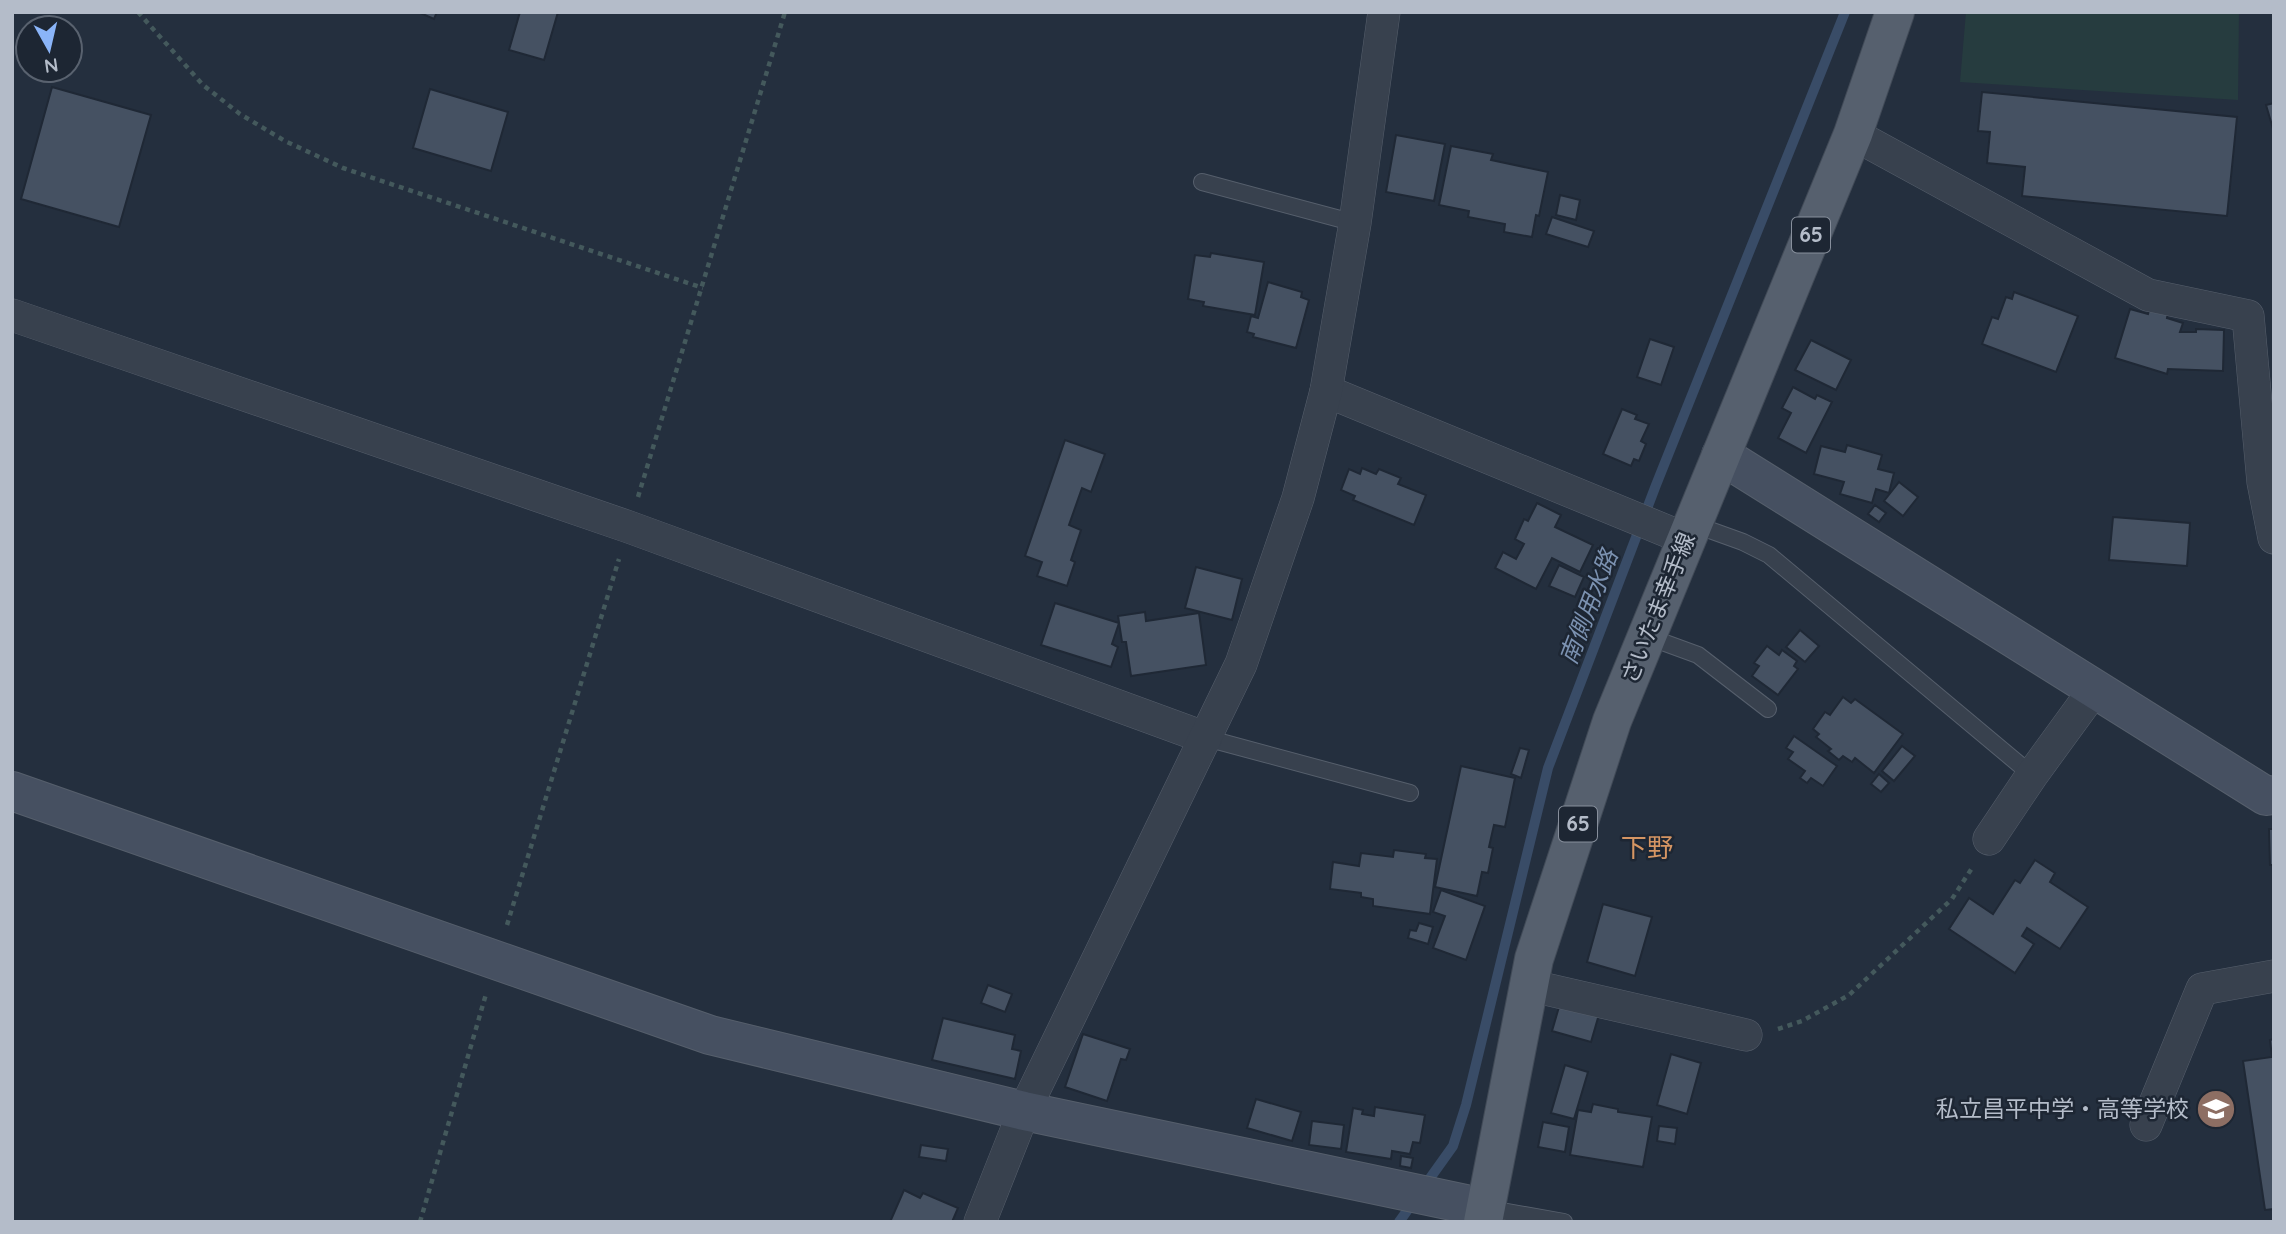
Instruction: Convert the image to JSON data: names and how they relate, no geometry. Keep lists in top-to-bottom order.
{
  "streets": {
    "main road": ["65", "さいたま幸手線"]
  },
  "districts": ["下野"],
  "water": ["南側用水路"],
  "places": {
    "school or university": ["私立昌平中学・高等学校"]
  },
  "north": "bottom"
}
